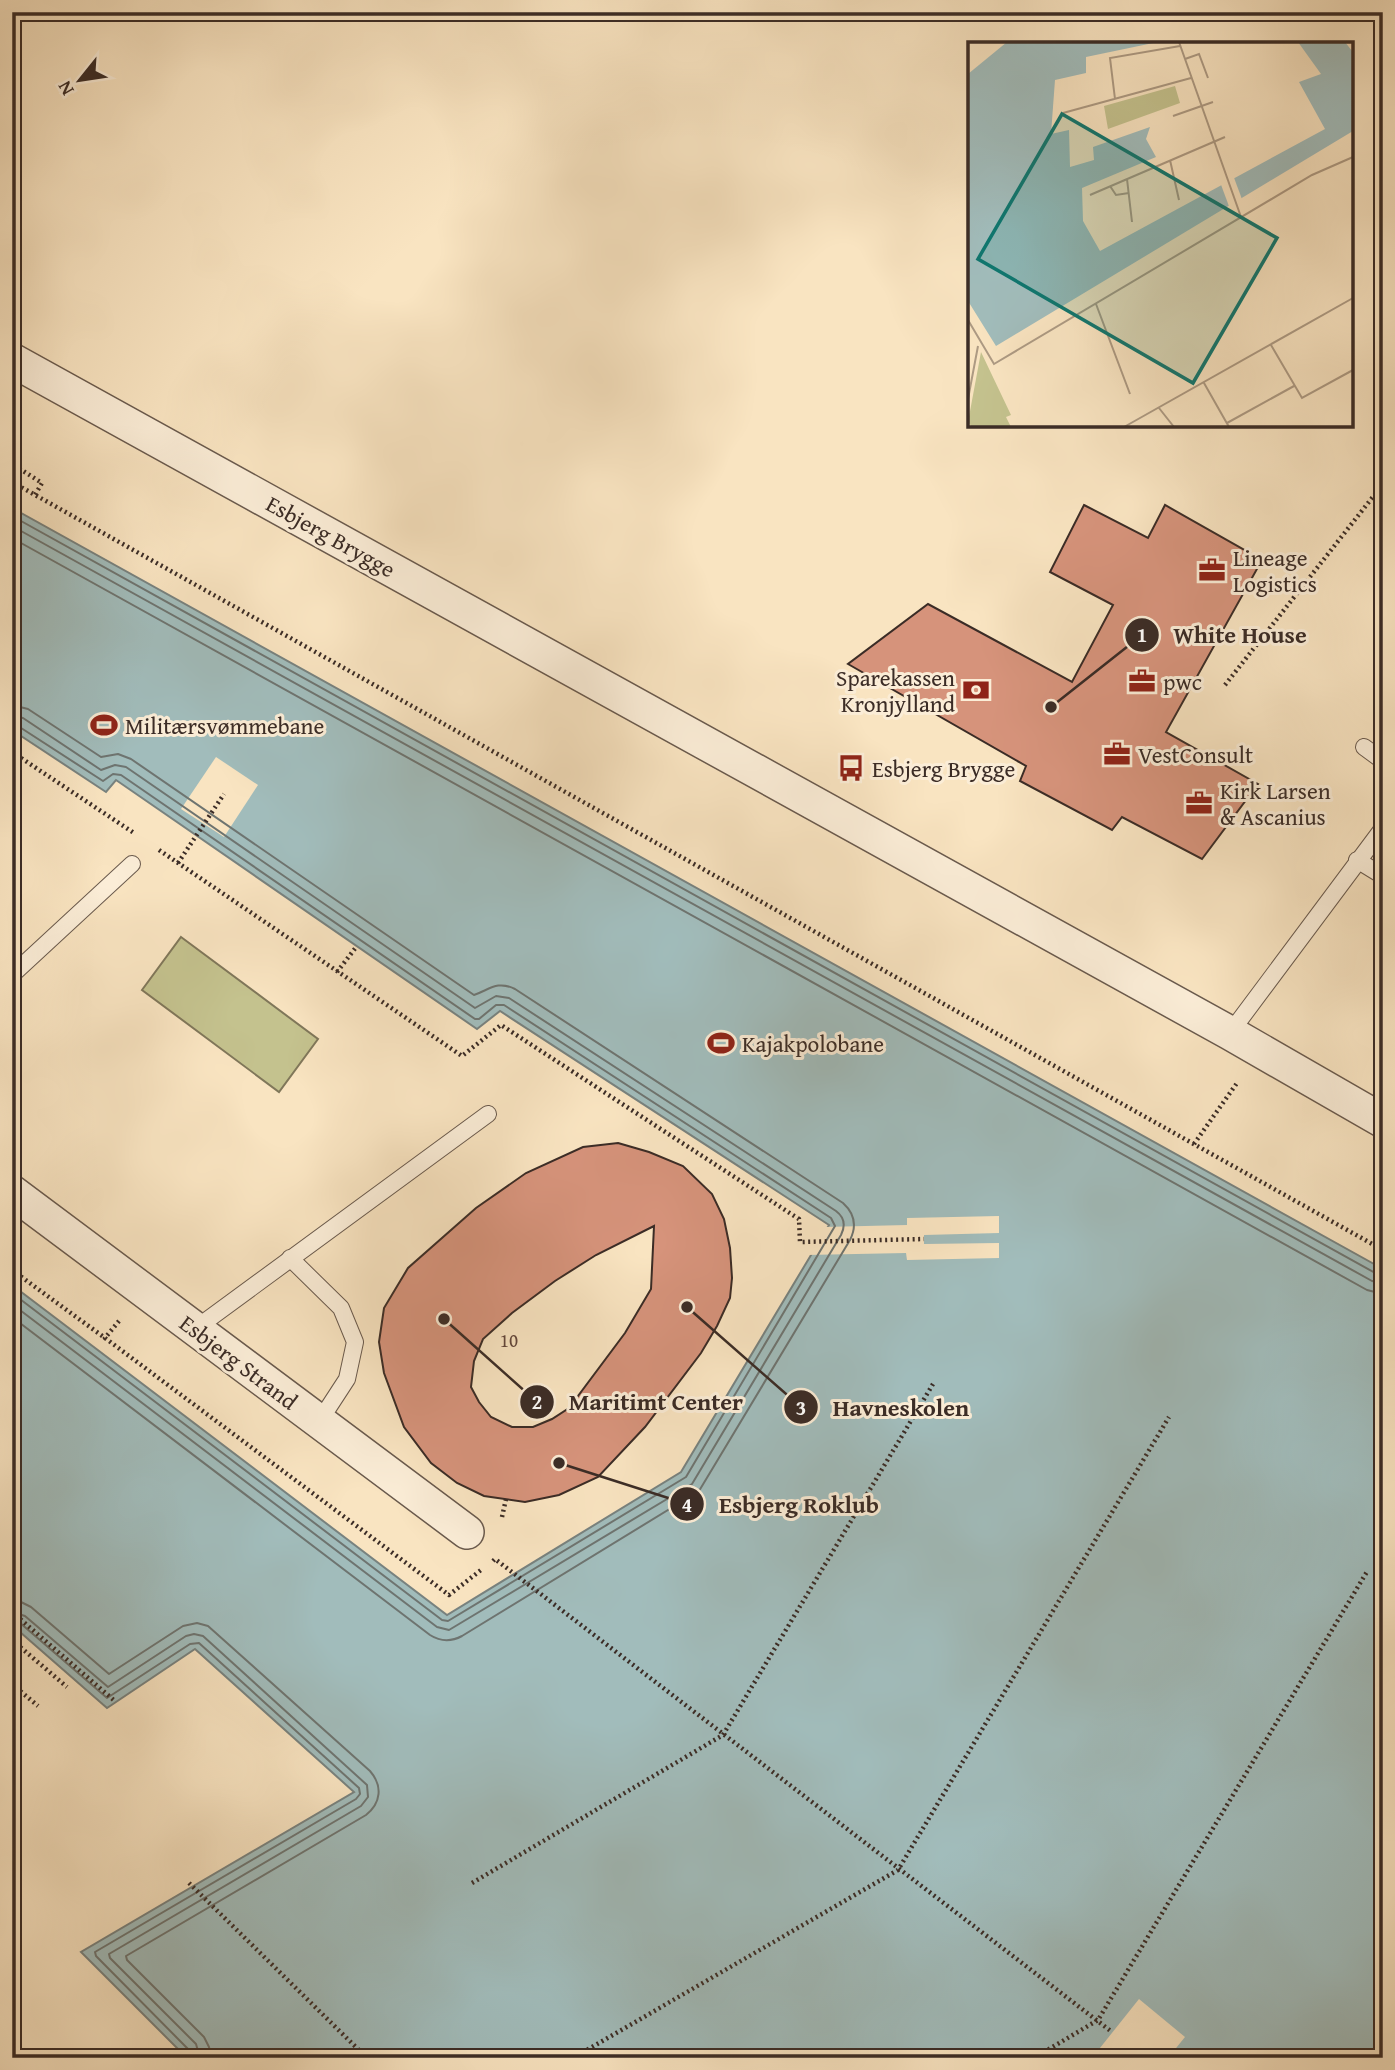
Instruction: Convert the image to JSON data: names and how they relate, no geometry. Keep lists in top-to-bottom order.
{
  "streets": {
    "street": ["Esbjerg Brygge", "Esbjerg Strand"]
  },
  "places": {
    "office": [
      "Lineage Logistics",
      "pwc",
      "VestConsult",
      "Kirk Larsen & Ascanius"
    ],
    "bank": ["Sparekassen Kronjylland"],
    "other": [
      "White House",
      "Havneskolen",
      "Maritimt Center",
      "Esbjerg Roklub"
    ],
    "sports": ["Militærsvømmebane", "Kajakpolobane"],
    "bus stop": ["Esbjerg Brygge"]
  },
  "house_numbers": ["10"],
  "north": "bottom left"
}
